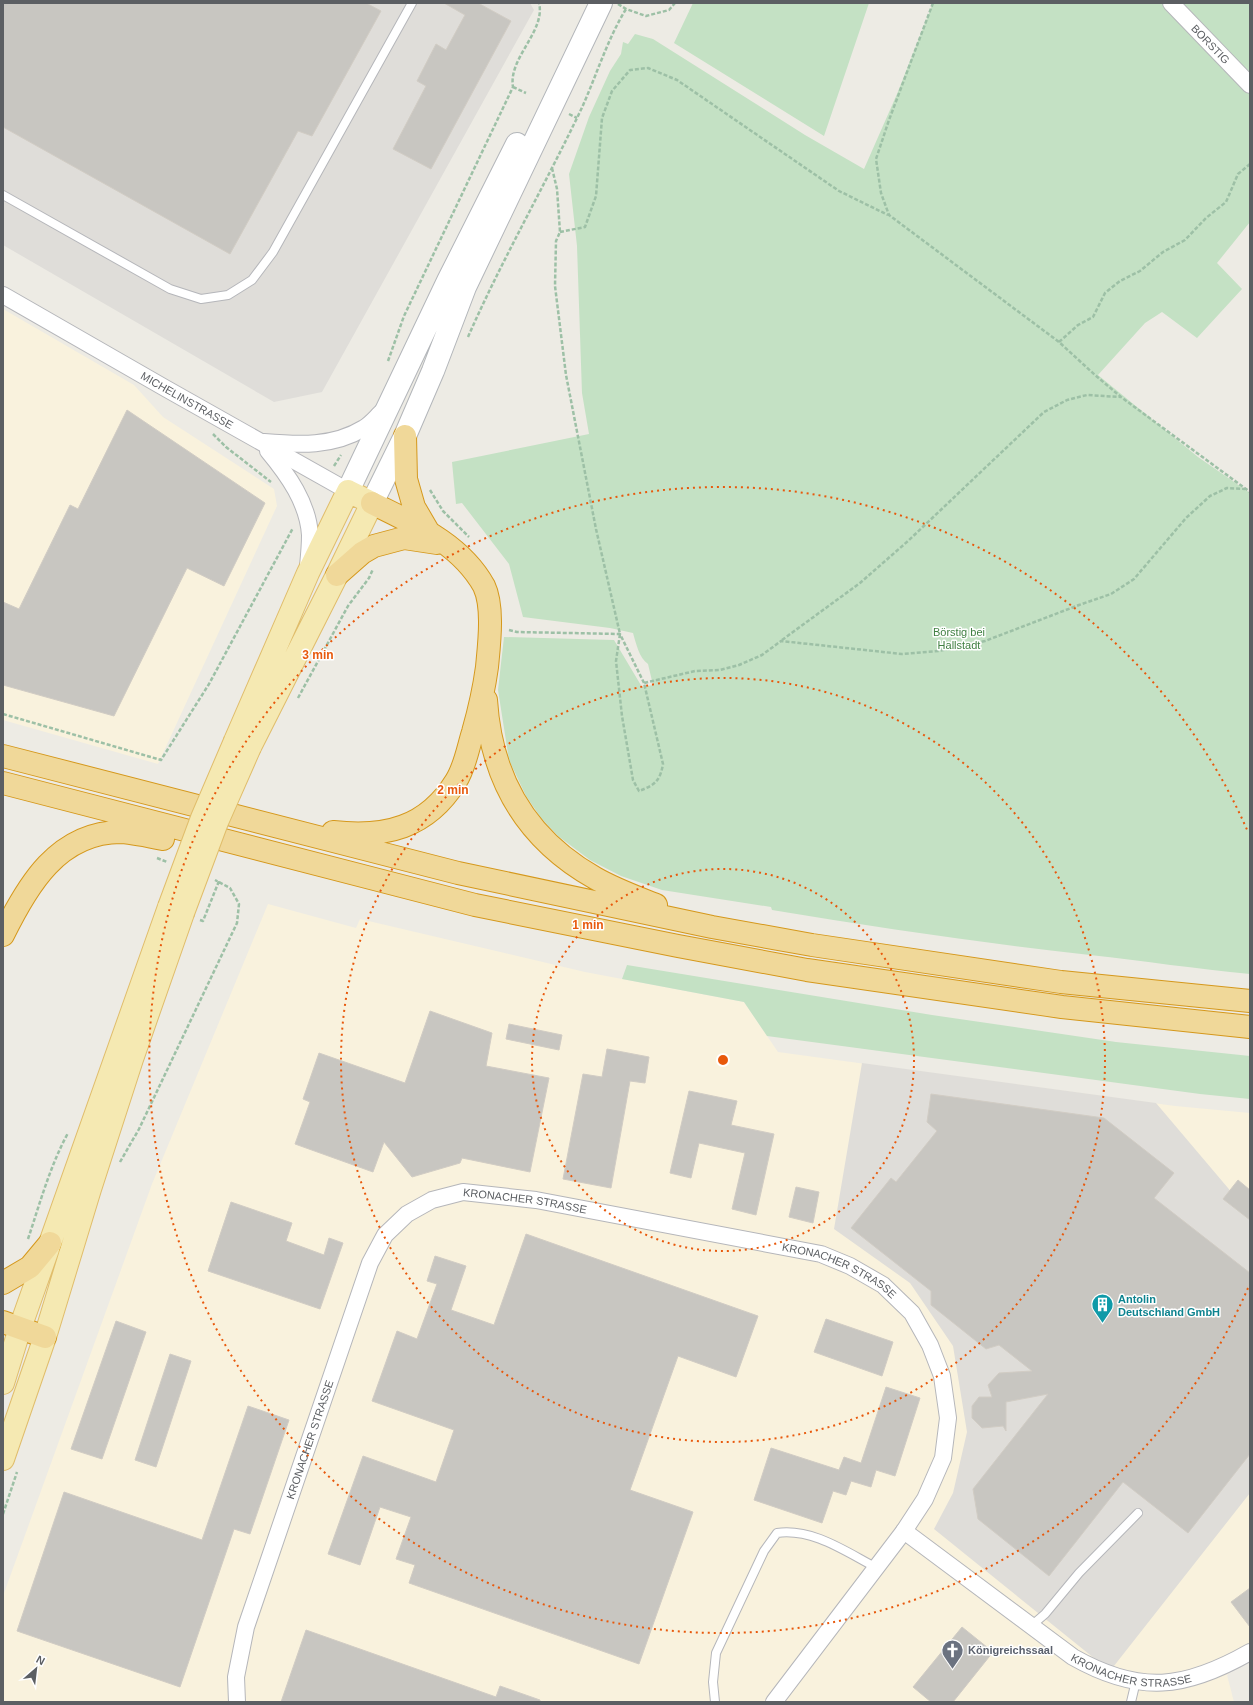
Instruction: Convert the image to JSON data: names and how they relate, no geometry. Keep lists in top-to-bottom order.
{
  "streets": {
    "main road": ["MICHELINSTRASSE"],
    "street": ["BORSTIG", "KRONACHER STRASSE"]
  },
  "parks": ["Börstig bei Hallstadt"],
  "places": {
    "building": ["Antolin Deutschland GmbH"],
    "church": ["Königreichssaal"]
  },
  "north": "top right",
  "rings": ["3 min", "2 min", "1 min"]
}
